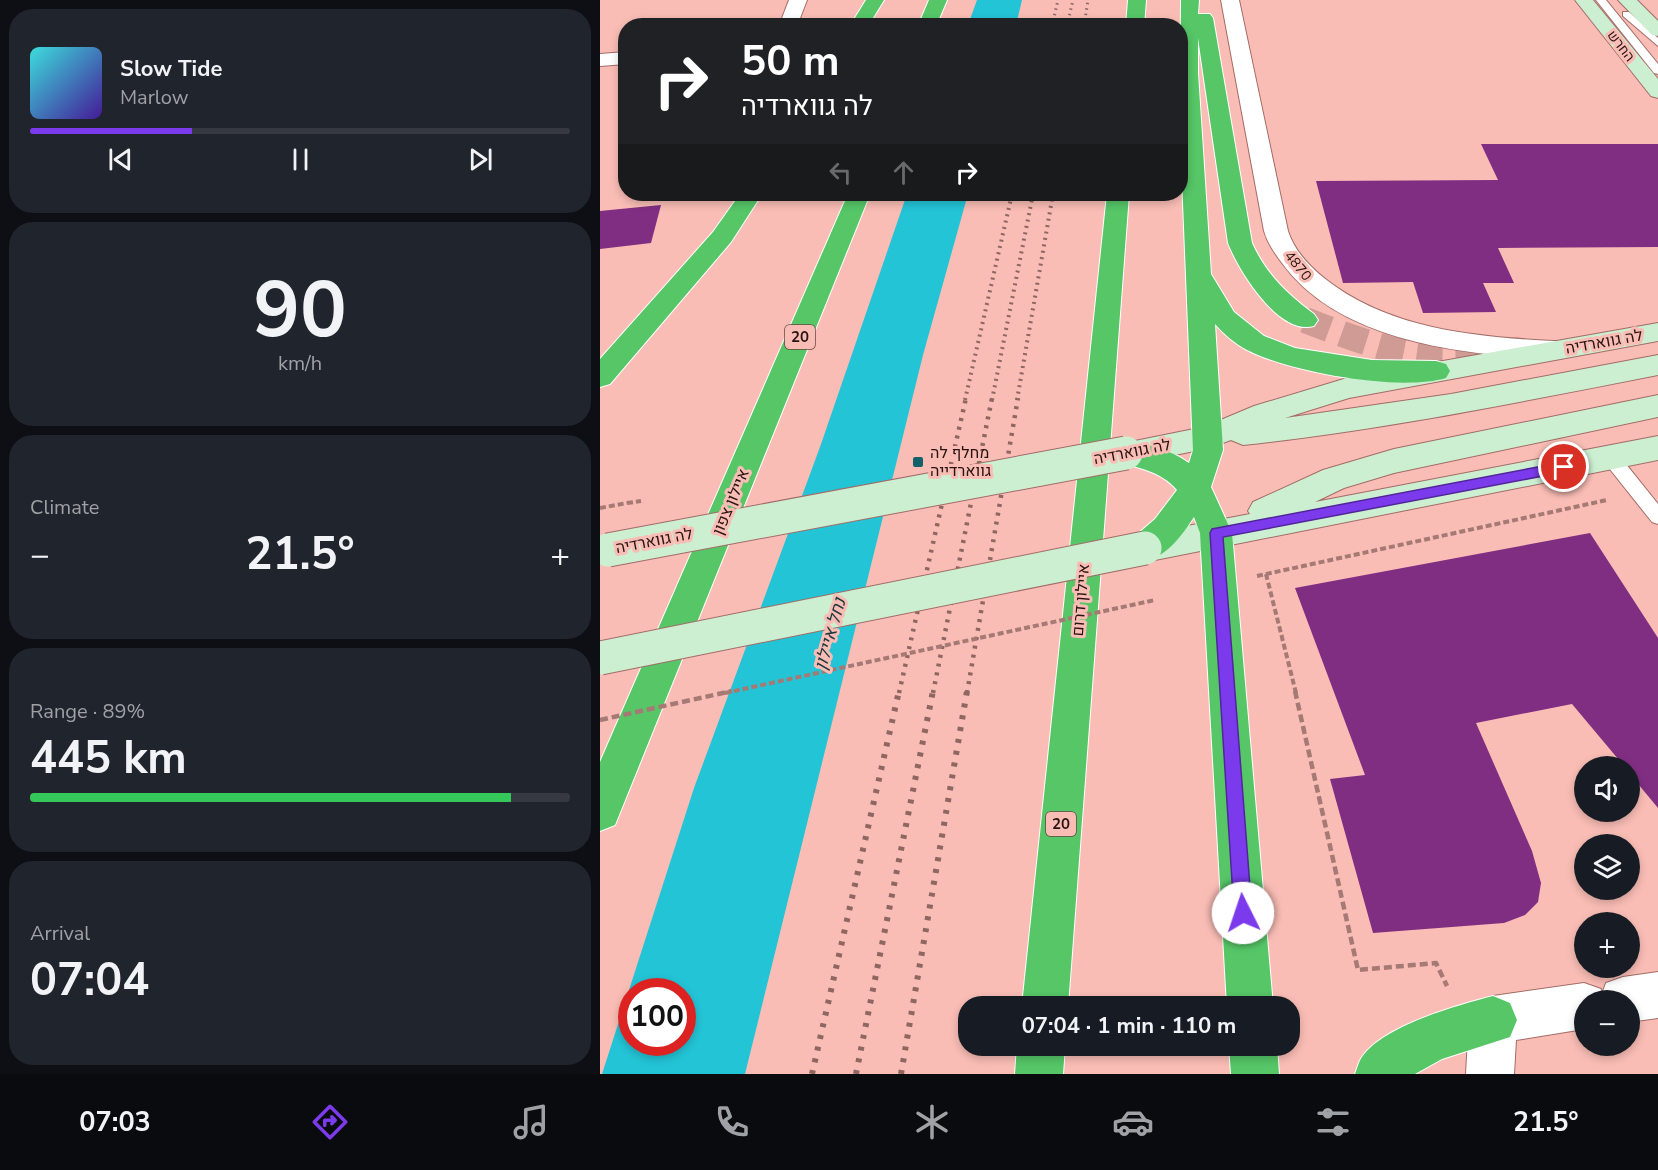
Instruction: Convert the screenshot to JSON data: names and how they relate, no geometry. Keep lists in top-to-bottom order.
{
  "streets": {
    "highway": ["20", "איילון צפון", "איילון דרום"],
    "main road": ["החרש", "לה גווארדיה"],
    "street": ["4870"]
  },
  "crossings": [
    ["4870", "לה גווארדיה"]
  ],
  "water": ["נחל איילון"],
  "places": {
    "transit": ["מחלף לה גווארדייה"]
  },
  "page": {
    "turn": ["50 m", "לה גווארדיה"],
    "song": ["Slow Tide", "Marlow"],
    "tile": [
      ["90", "km/h"],
      "Climate",
      ["Range · 89%", "445 km"],
      ["Arrival", "07:04"]
    ],
    "heat": ["−", "21.5°", "+"],
    "map_buttons": ["+", "−"],
    "limit": "100",
    "trip": "07:04 · 1 min · 110 m",
    "tabs": ["07:03", "21.5°"]
  }
}
